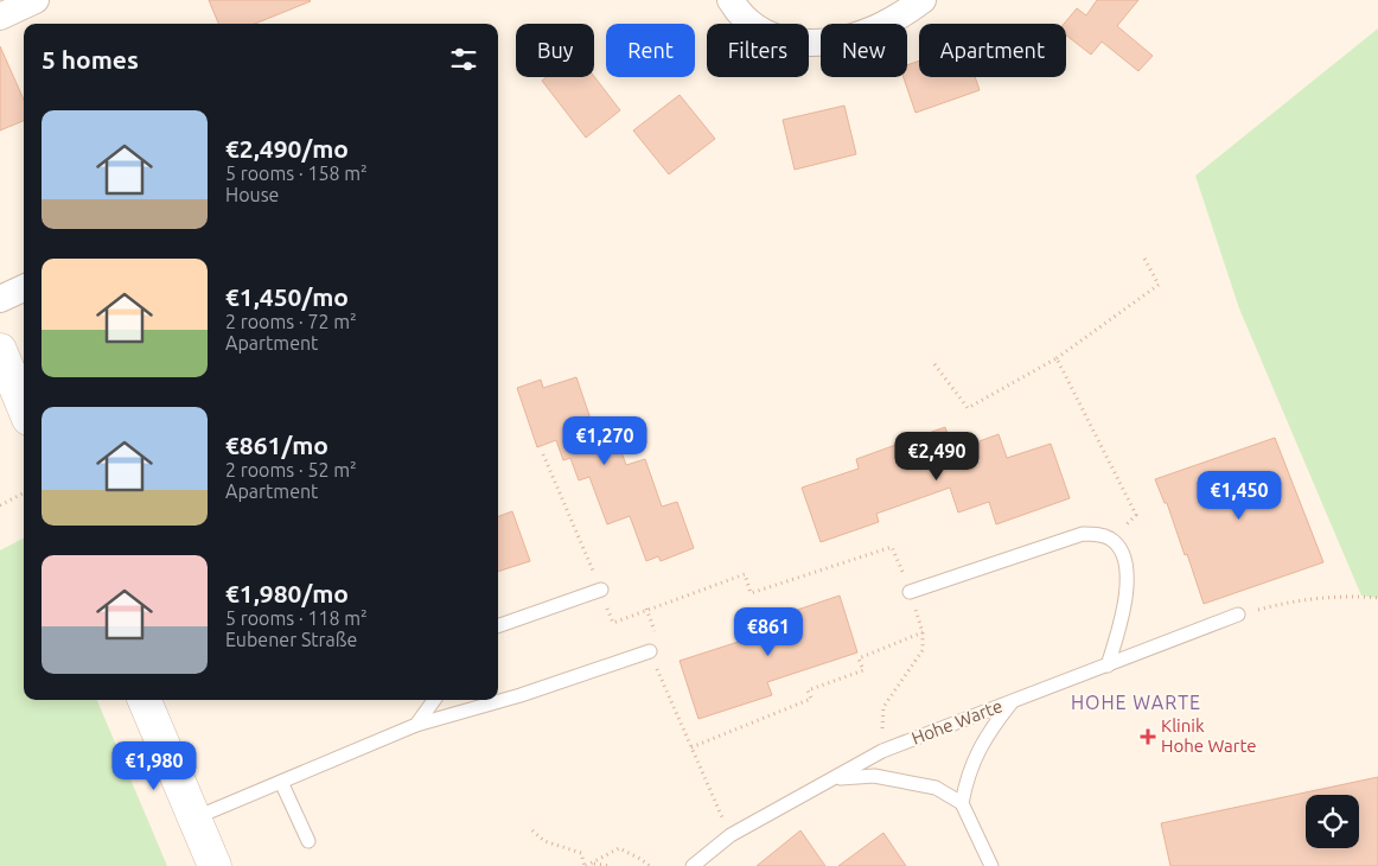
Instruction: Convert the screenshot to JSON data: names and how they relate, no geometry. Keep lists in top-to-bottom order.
{
  "streets": {
    "lane": ["Hohe Warte"]
  },
  "districts": ["HOHE WARTE"],
  "places": {
    "health": ["Klinik Hohe Warte"]
  },
  "page": {
    "chip": [
      "Buy",
      "Rent",
      "Filters",
      "New",
      "Apartment"
    ],
    "heading": "5 homes",
    "list": [
      {
        "name": "€2,490/mo",
        "note": "5 rooms · 158 m² · House"
      },
      {
        "name": "€1,450/mo",
        "note": "2 rooms · 72 m² · Apartment"
      },
      {
        "name": "€861/mo",
        "note": "2 rooms · 52 m² · Apartment"
      },
      {
        "name": "€1,980/mo",
        "note": "5 rooms · 118 m² · Eubener Straße"
      }
    ],
    "price": [
      "€1,270",
      "€2,490",
      "€1,450",
      "€861",
      "€1,980"
    ]
  }
}
